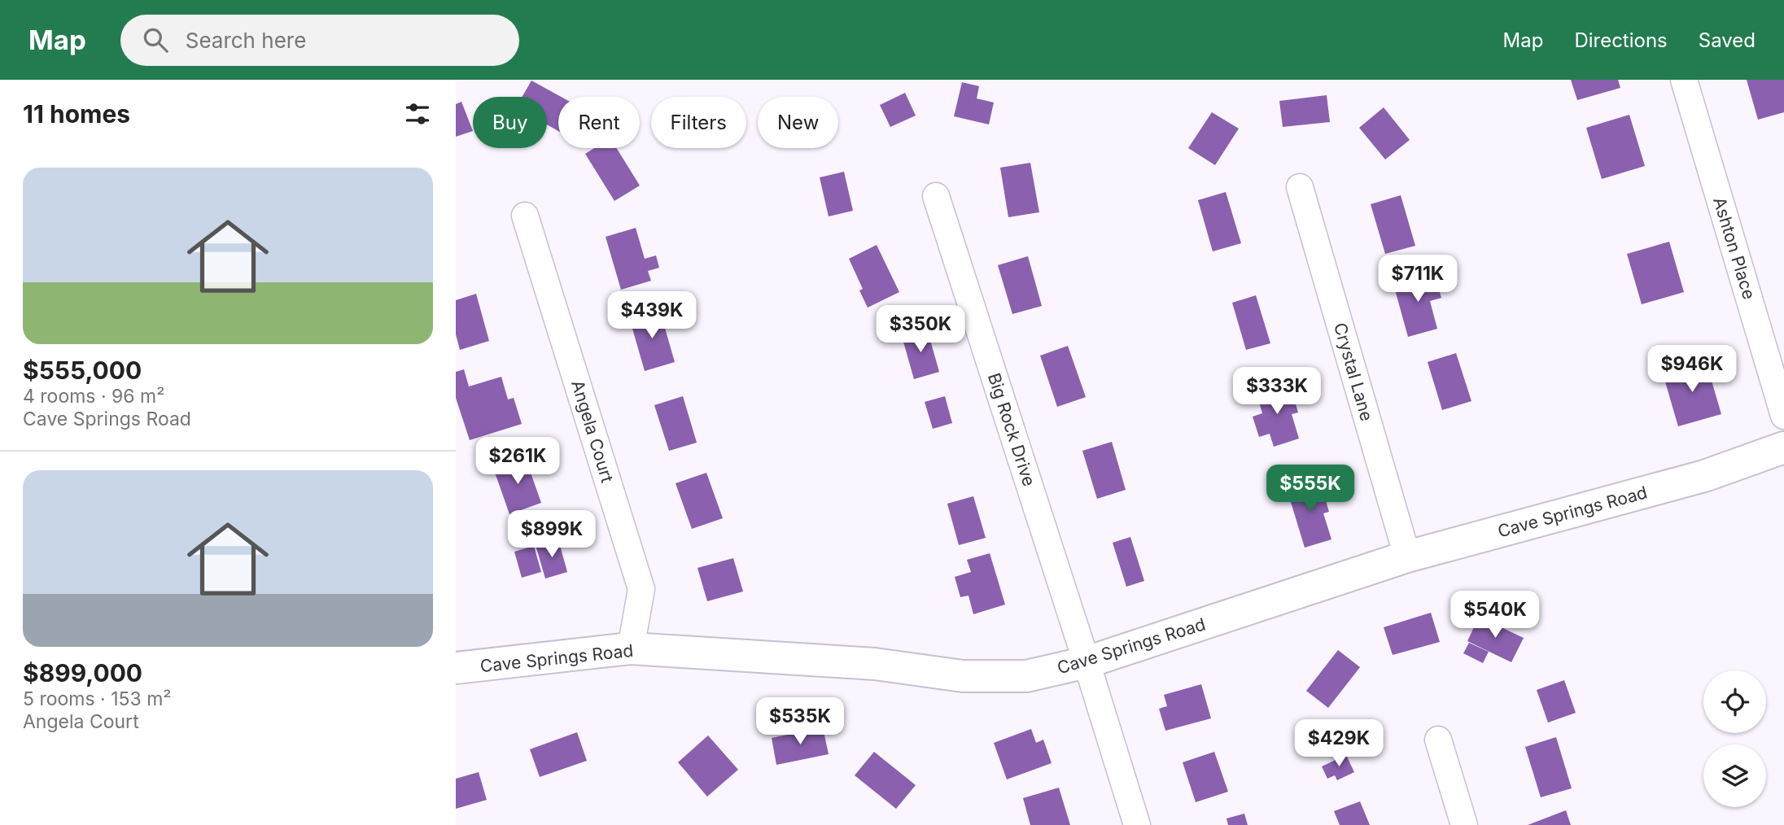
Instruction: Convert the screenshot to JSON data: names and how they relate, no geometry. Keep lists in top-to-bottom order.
{
  "streets": {
    "street": [
      "Ashton Place",
      "Crystal Lane",
      "Big Rock Drive",
      "Angela Court",
      "Cave Springs Road"
    ]
  },
  "crossings": [
    ["Crystal Lane", "Cave Springs Road"],
    ["Big Rock Drive", "Cave Springs Road"],
    ["Angela Court", "Cave Springs Road"]
  ],
  "page": {
    "header": "Map",
    "search": "Search here",
    "nav": ["Map", "Directions", "Saved"],
    "heading": "11 homes",
    "chip": [
      "Buy",
      "Rent",
      "Filters",
      "New"
    ],
    "list": [
      {
        "name": "$555,000",
        "note": "4 rooms · 96 m² · Cave Springs Road"
      },
      {
        "name": "$899,000",
        "note": "5 rooms · 153 m² · Angela Court"
      }
    ],
    "price": [
      "$711K",
      "$439K",
      "$350K",
      "$946K",
      "$333K",
      "$261K",
      "$555K",
      "$899K",
      "$540K",
      "$535K",
      "$429K"
    ]
  }
}
